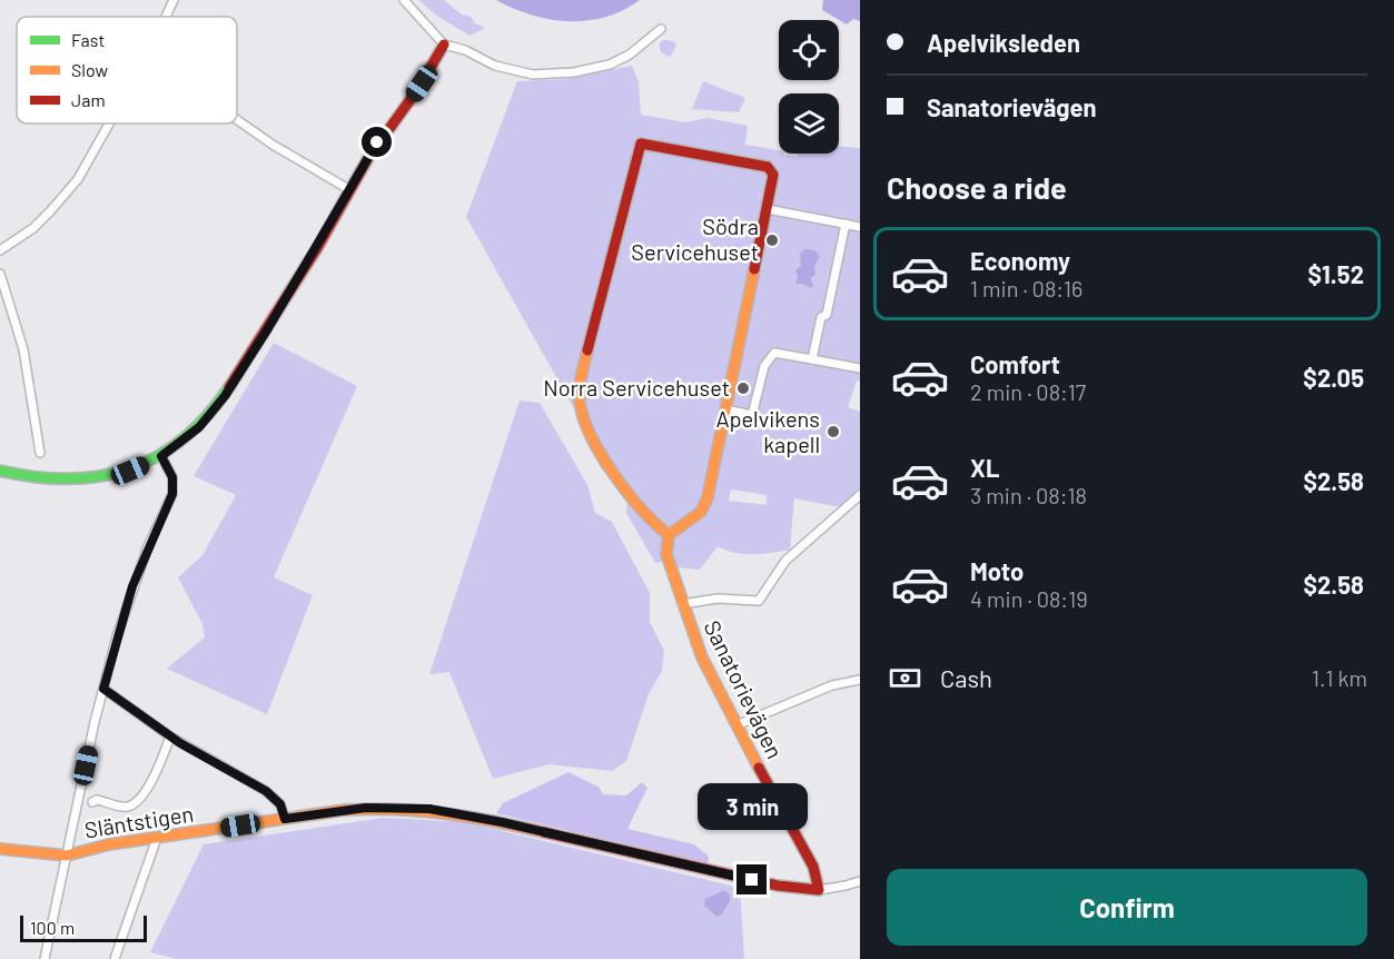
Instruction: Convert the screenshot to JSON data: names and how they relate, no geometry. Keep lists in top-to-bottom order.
{
  "streets": {
    "street": ["Sanatorievägen", "Släntstigen"]
  },
  "places": ["Södra Servicehuset", "Norra Servicehuset", "Apelvikens kapell"],
  "legend": ["Fast", "Slow", "Jam"],
  "scale_bar": "100 m",
  "page": {
    "banner": ["Apelviksleden", "Sanatorievägen"],
    "heading": "Choose a ride",
    "list": [
      {
        "name": "Economy",
        "note": "1 min · 08:16",
        "value": "$1.52"
      },
      {
        "name": "Comfort",
        "note": "2 min · 08:17",
        "value": "$2.05"
      },
      {
        "name": "XL",
        "note": "3 min · 08:18",
        "value": "$2.58"
      },
      {
        "name": "Moto",
        "note": "4 min · 08:19",
        "value": "$2.58"
      }
    ],
    "pay": ["Cash", "1.1 km"],
    "bubble": "3 min",
    "buttons": "Confirm",
    "scale": "100 m"
  }
}
